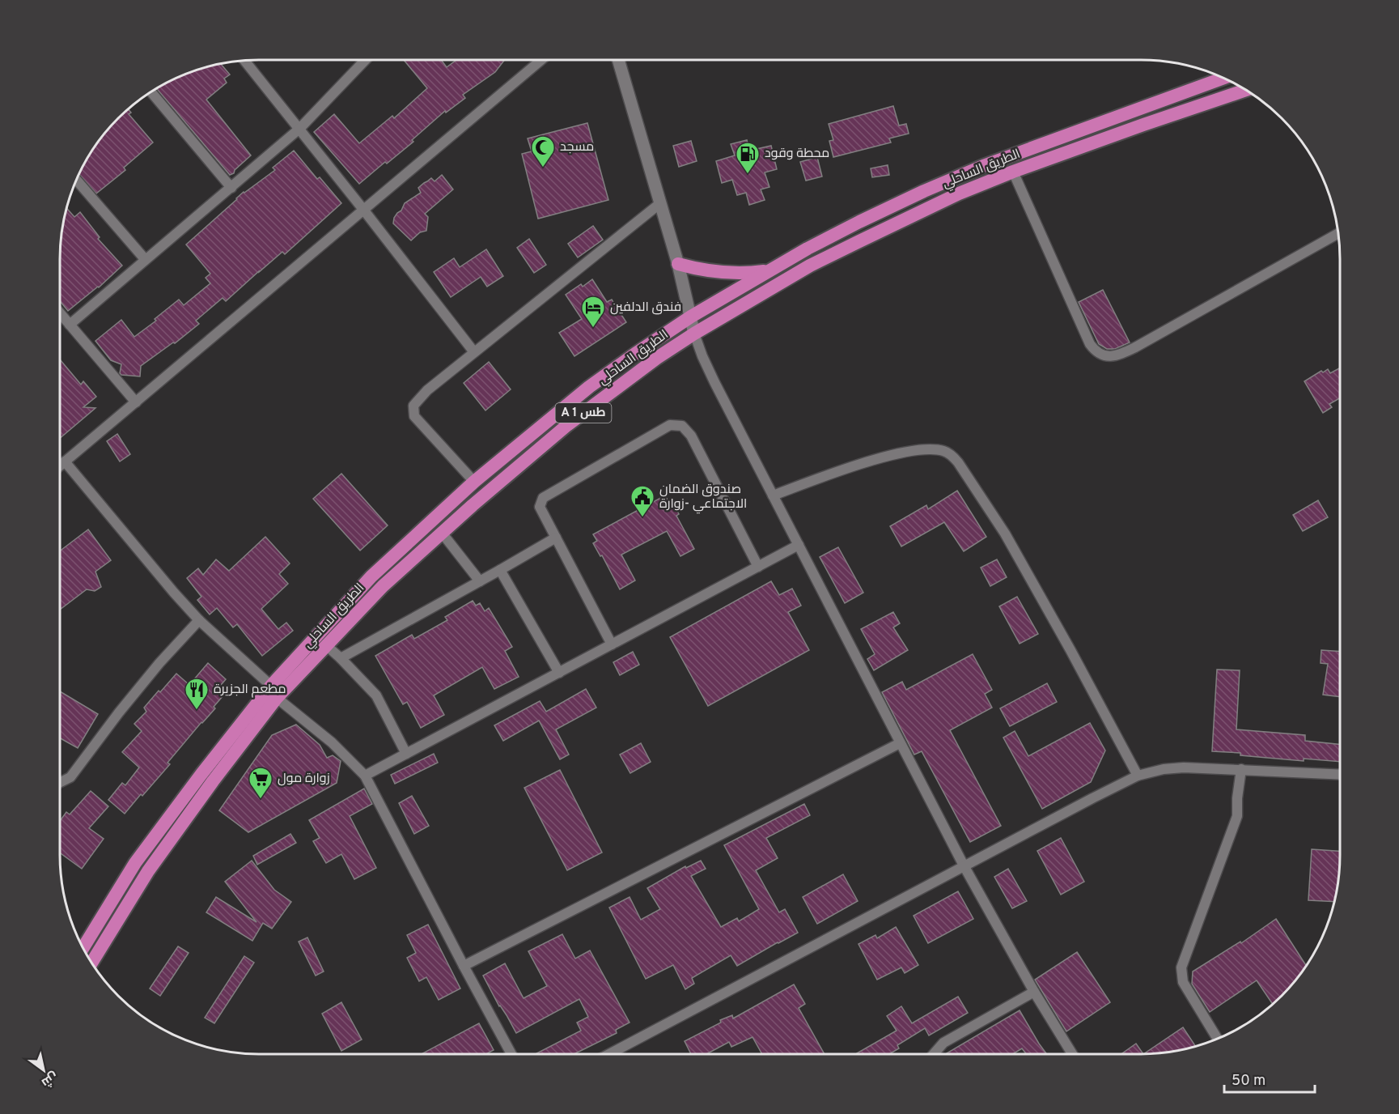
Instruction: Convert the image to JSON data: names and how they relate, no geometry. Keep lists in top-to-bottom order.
{
  "streets": {
    "highway": ["الطريق الساحلي", "A 1 طس"]
  },
  "places": {
    "mosque": ["مسجد"],
    "fuel station": ["محطة وقود"],
    "hotel": ["فندق الدلفين"],
    "public building": ["صندوق الضمان الاجتماعي -زوارة"],
    "restaurant": ["مطعم الجزيرة"],
    "supermarket": ["زوارة مول"]
  },
  "scale_bar": "50 m",
  "north": "bottom right"
}
